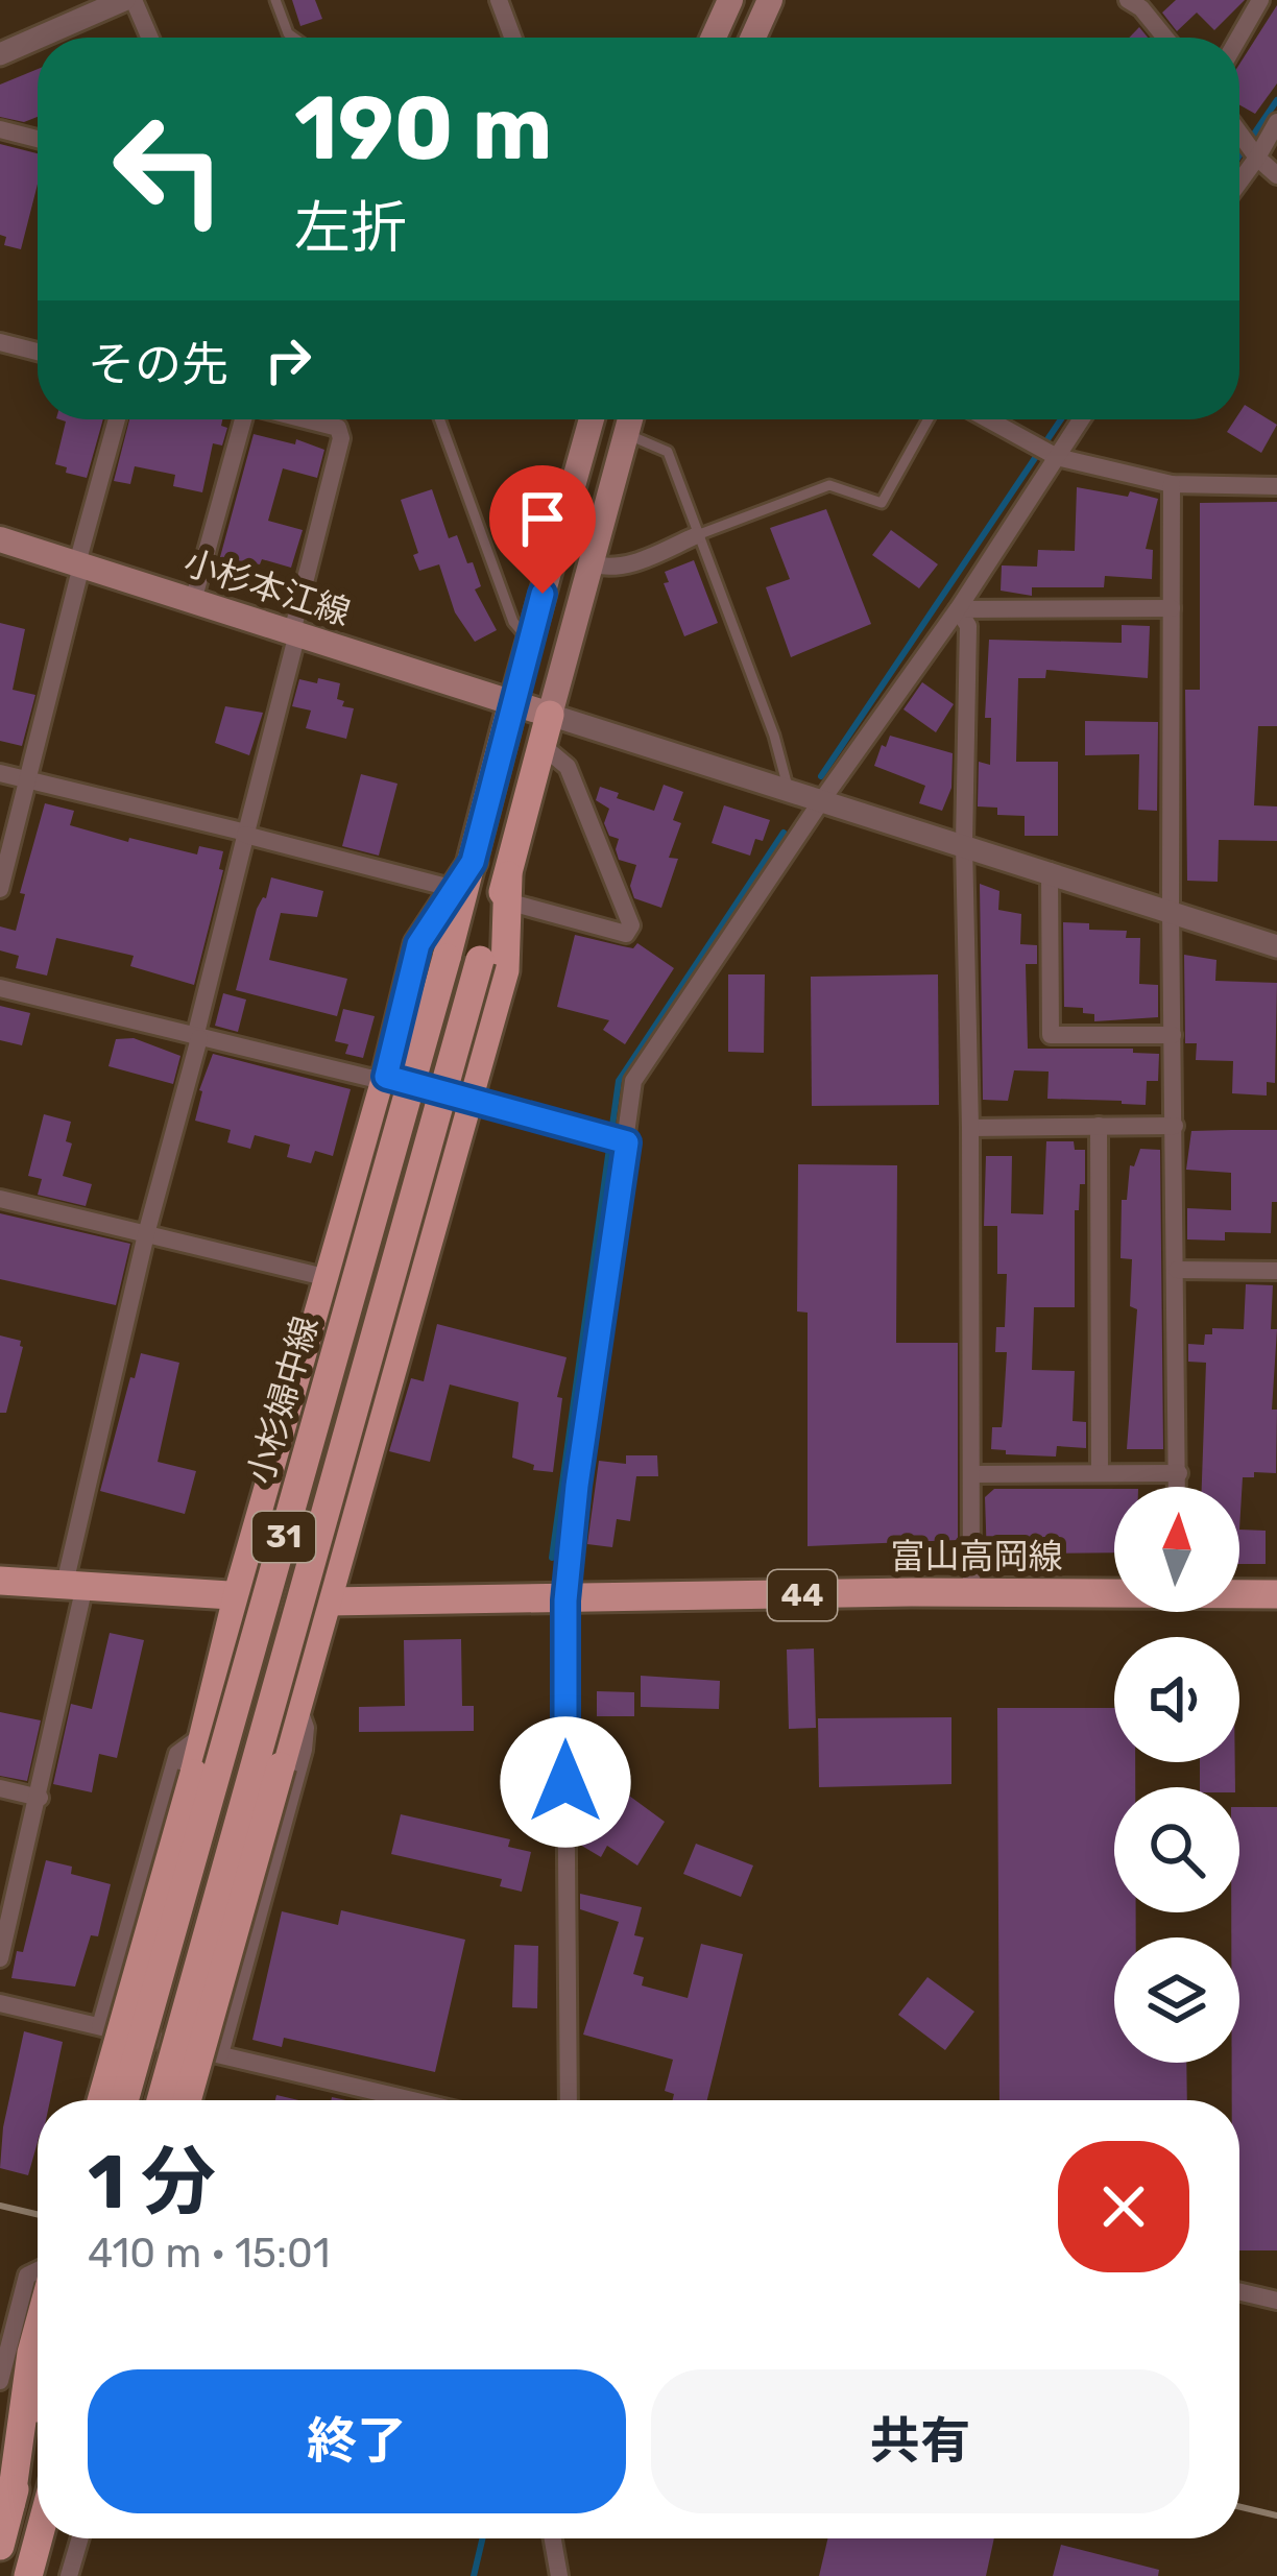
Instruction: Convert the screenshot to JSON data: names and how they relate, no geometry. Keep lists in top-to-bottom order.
{
  "streets": {
    "main road": [
      "小杉本江線",
      "小杉婦中線",
      "31",
      "富山高岡線",
      "44"
    ]
  },
  "crossings": [
    ["小杉本江線", "小杉婦中線"],
    ["小杉婦中線", "31"],
    ["31", "富山高岡線"]
  ],
  "north": "top",
  "page": {
    "turn": ["190 m", "左折"],
    "then": "その先",
    "heading": ["1 分", "410 m · 15:01"],
    "buttons": ["終了", "共有"]
  }
}
